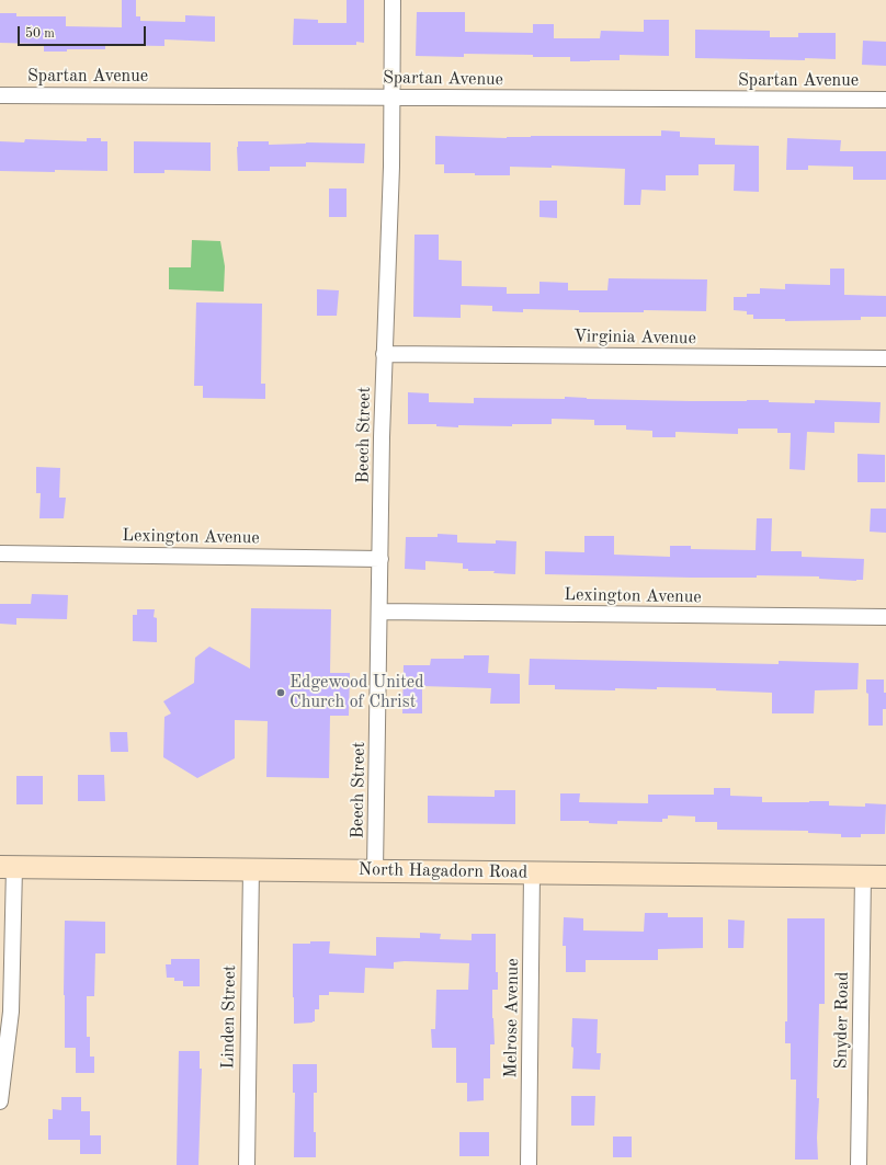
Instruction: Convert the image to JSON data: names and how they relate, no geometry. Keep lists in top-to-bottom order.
{
  "streets": {
    "street": [
      "Spartan Avenue",
      "Virginia Avenue",
      "Beech Street",
      "Lexington Avenue",
      "North Hagadorn Road",
      "Linden Street",
      "Melrose Avenue",
      "Snyder Road"
    ]
  },
  "crossings": [
    ["Spartan Avenue", "Beech Street"],
    ["Virginia Avenue", "Beech Street"],
    ["Beech Street", "Lexington Avenue"],
    ["Beech Street", "North Hagadorn Road"],
    ["North Hagadorn Road", "Linden Street"],
    ["North Hagadorn Road", "Melrose Avenue"],
    ["North Hagadorn Road", "Snyder Road"]
  ],
  "places": ["Edgewood United Church of Christ"],
  "scale_bar": "50 m"
}
